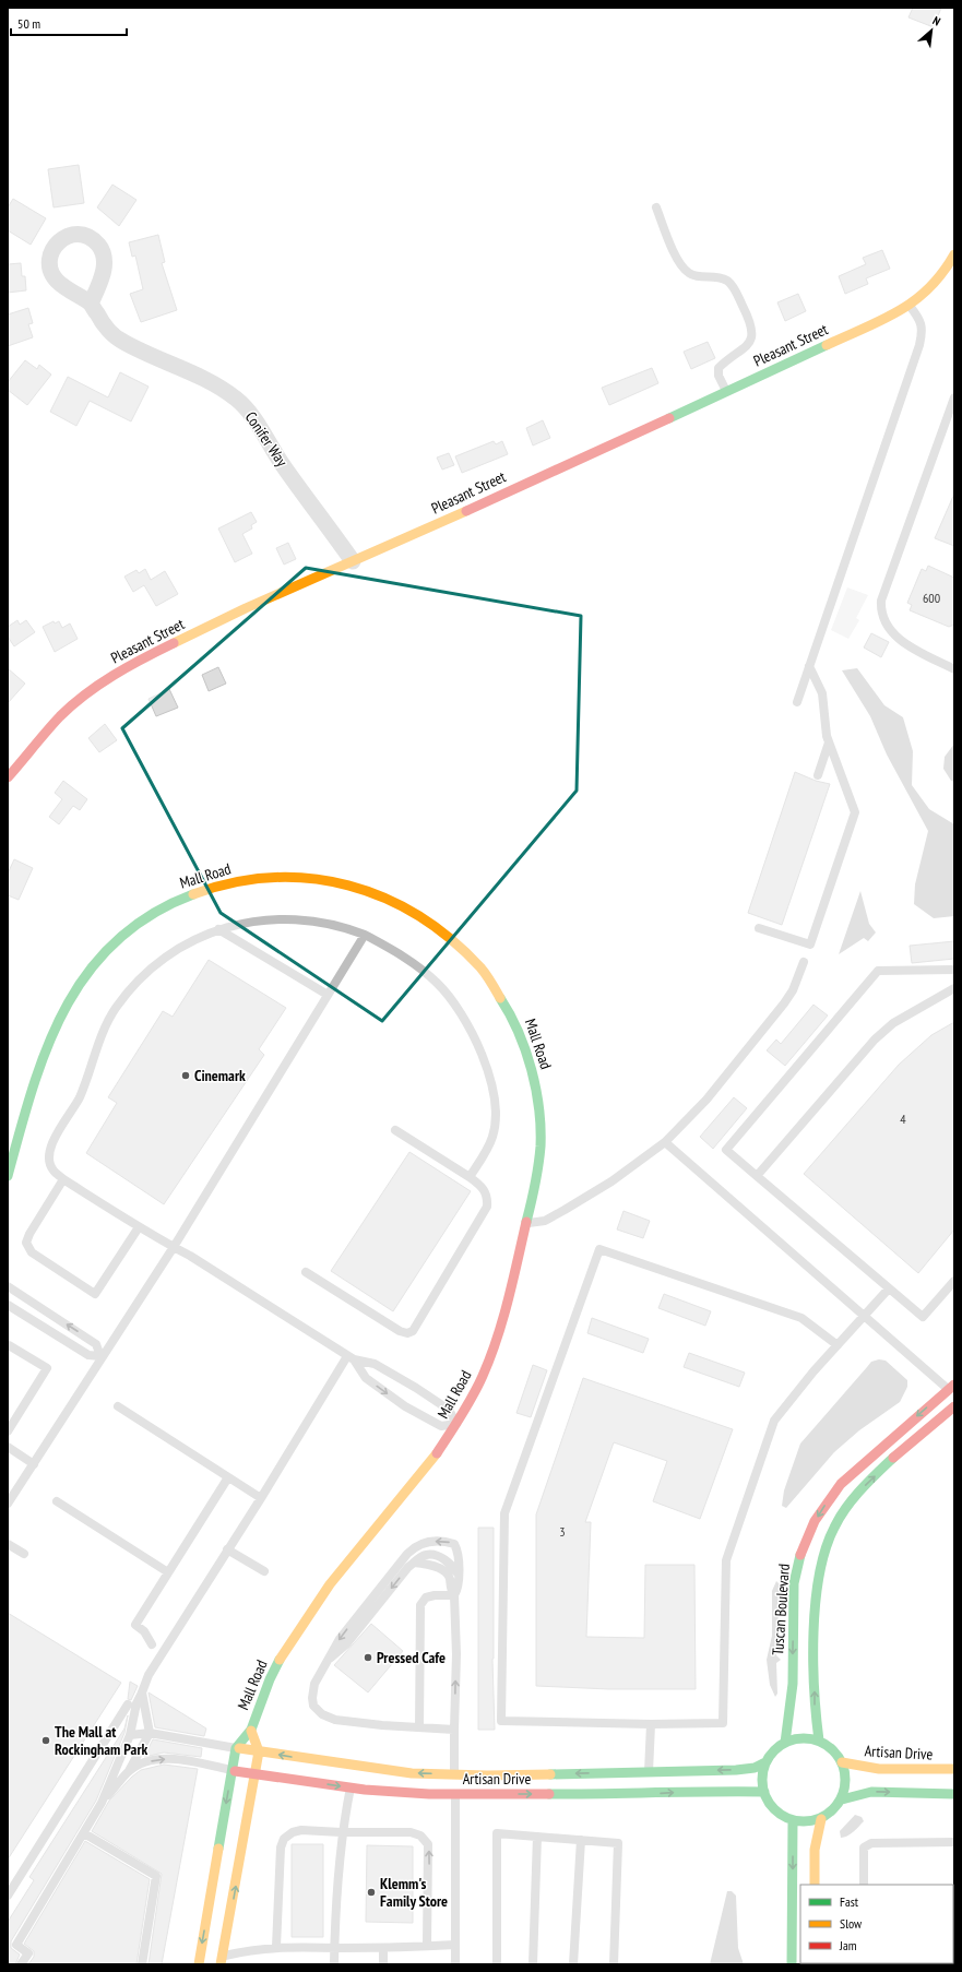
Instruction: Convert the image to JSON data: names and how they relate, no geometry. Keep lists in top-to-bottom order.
{
  "streets": {
    "main road": [
      "Pleasant Street",
      "Mall Road",
      "Tuscan Boulevard",
      "Artisan Drive"
    ],
    "street": ["Conifer Way"]
  },
  "crossings": [
    ["Pleasant Street", "Conifer Way"],
    ["Mall Road", "Artisan Drive"],
    ["Tuscan Boulevard", "Artisan Drive"]
  ],
  "places": [
    "Cinemark",
    "Pressed Cafe",
    "The Mall at Rockingham Park",
    "Klemm's Family Store"
  ],
  "house_numbers": ["600", "4", "3"],
  "legend": ["Fast", "Slow", "Jam"],
  "scale_bar": "50 m",
  "north": "top right"
}
